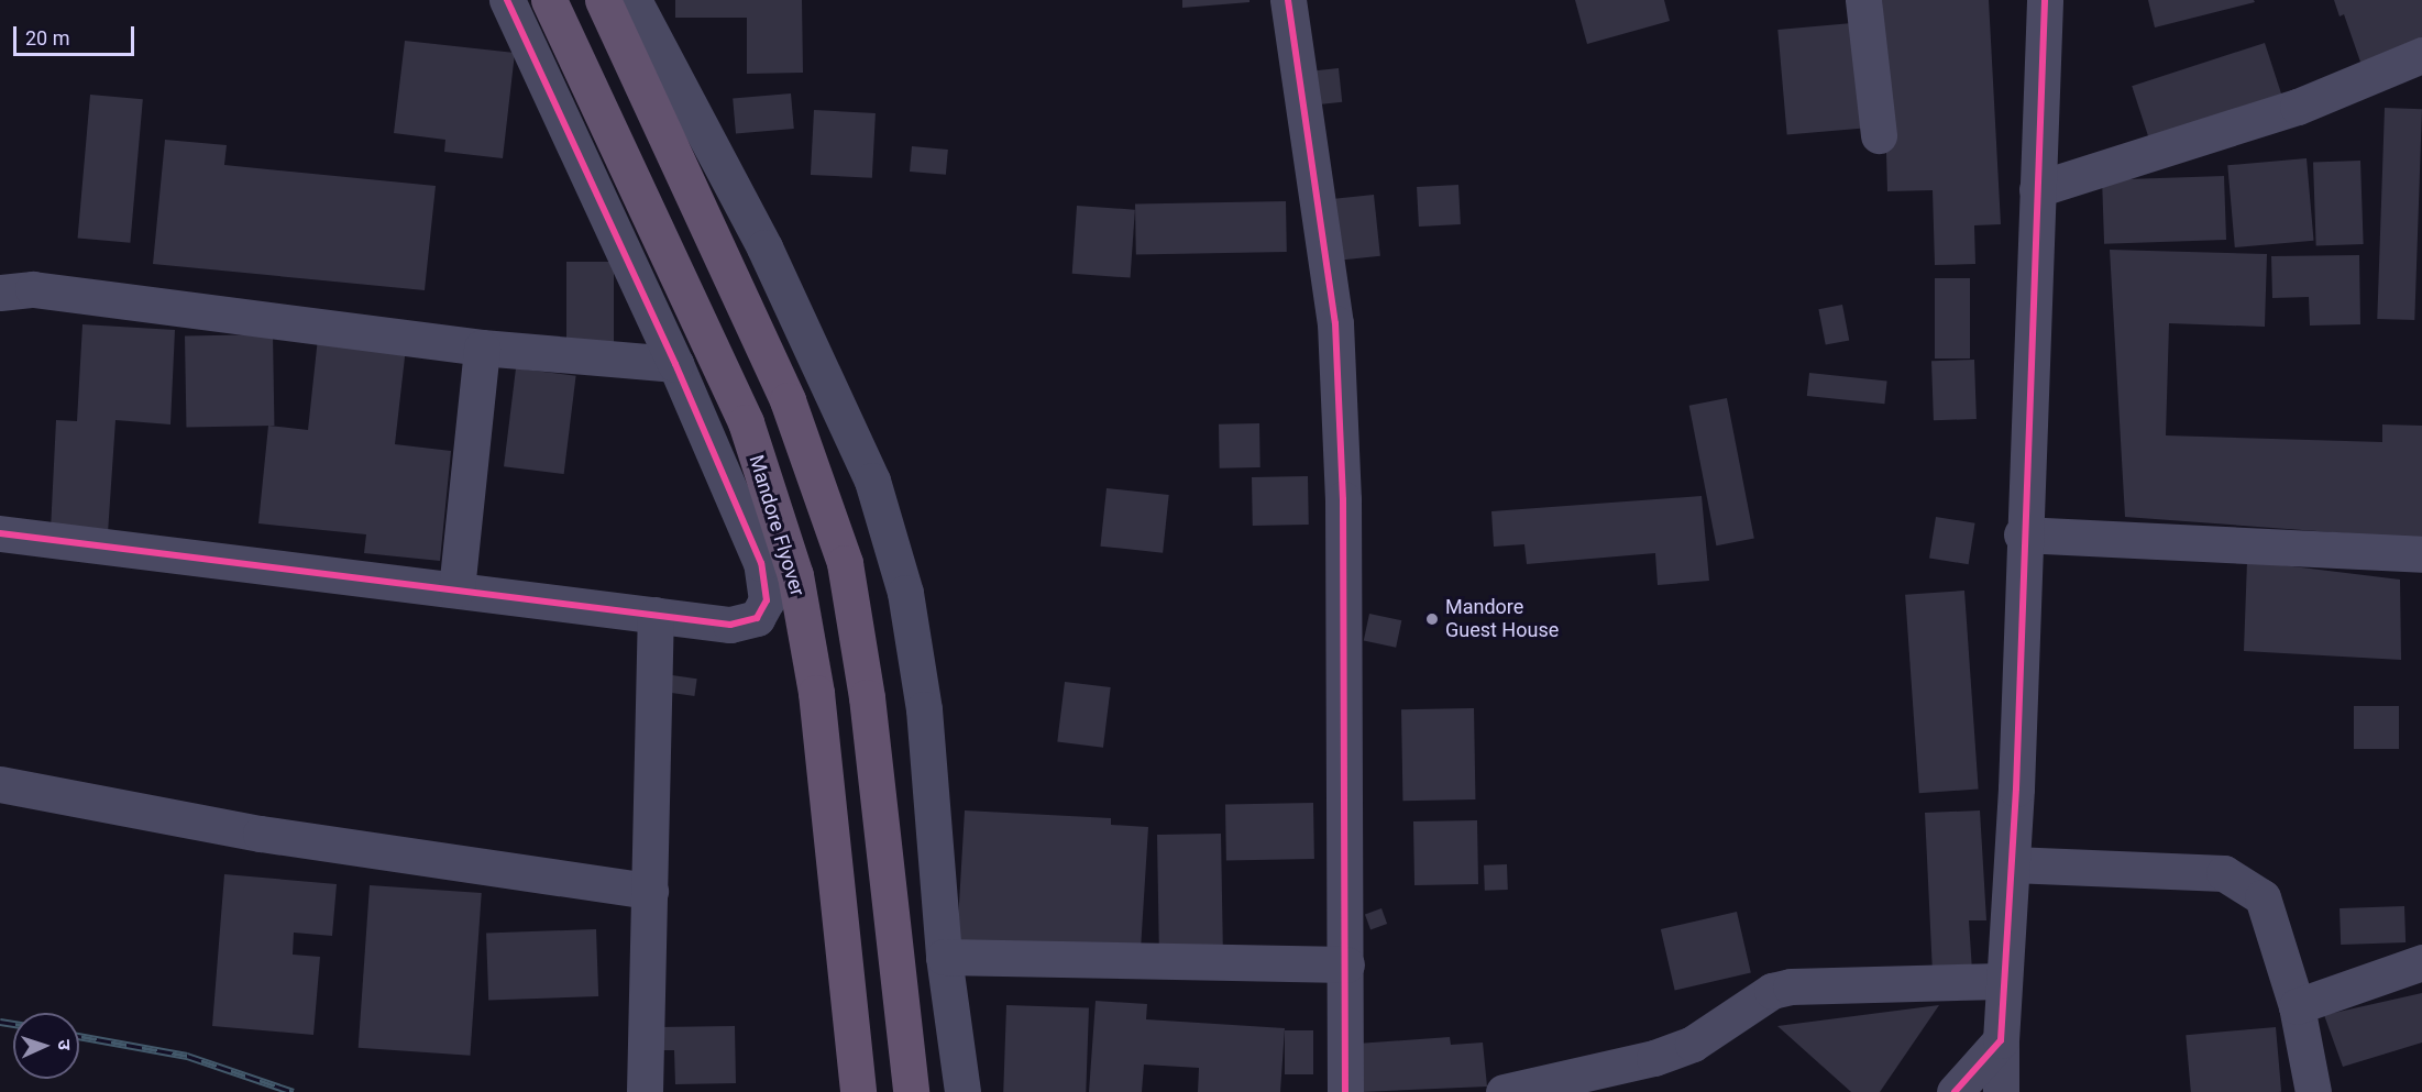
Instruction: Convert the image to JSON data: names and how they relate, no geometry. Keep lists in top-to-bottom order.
{
  "streets": {
    "highway": ["Mandore Flyover"]
  },
  "places": ["Mandore Guest House"],
  "scale_bar": "20 m",
  "north": "right"
}
